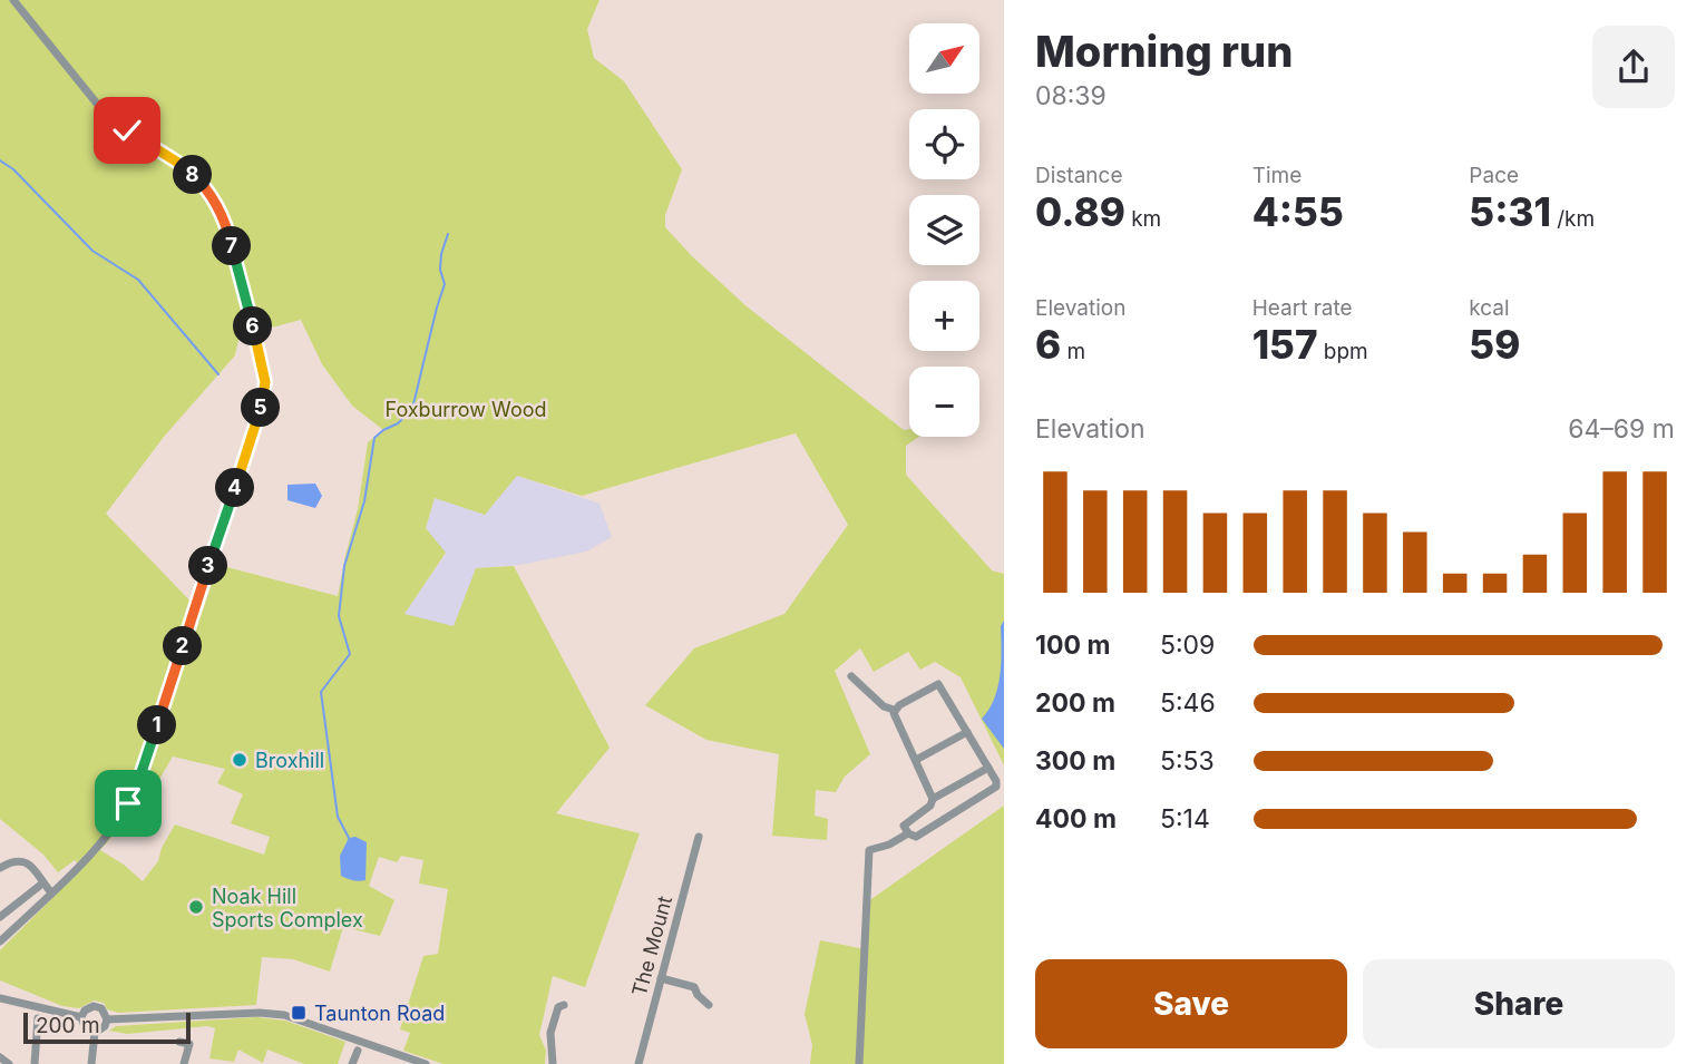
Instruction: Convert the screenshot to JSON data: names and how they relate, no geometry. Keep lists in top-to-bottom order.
{
  "streets": {
    "street": ["The Mount"]
  },
  "parks": ["Foxburrow Wood"],
  "places": {
    "other": ["Broxhill", "Noak Hill Sports Complex"],
    "transit": ["Taunton Road"]
  },
  "scale_bar": "200 m",
  "north": "top right",
  "page": {
    "heading": ["Morning run", "08:39"],
    "map_buttons": ["+", "−"],
    "stats": [
      ["Distance", "0.89 km"],
      ["Time", "4:55"],
      ["Pace", "5:31 /km"],
      ["Elevation", "6 m"],
      ["Heart rate", "157 bpm"],
      ["kcal", "59"]
    ],
    "pins": [
      "8",
      "7",
      "6",
      "5",
      "4",
      "3",
      "2",
      "1"
    ],
    "chart": ["Elevation", "64–69 m"],
    "list": [
      {
        "name": "100 m",
        "note": "5:09"
      },
      {
        "name": "200 m",
        "note": "5:46"
      },
      {
        "name": "300 m",
        "note": "5:53"
      },
      {
        "name": "400 m",
        "note": "5:14"
      }
    ],
    "buttons": ["Save", "Share"],
    "scale": "200 m"
  }
}
